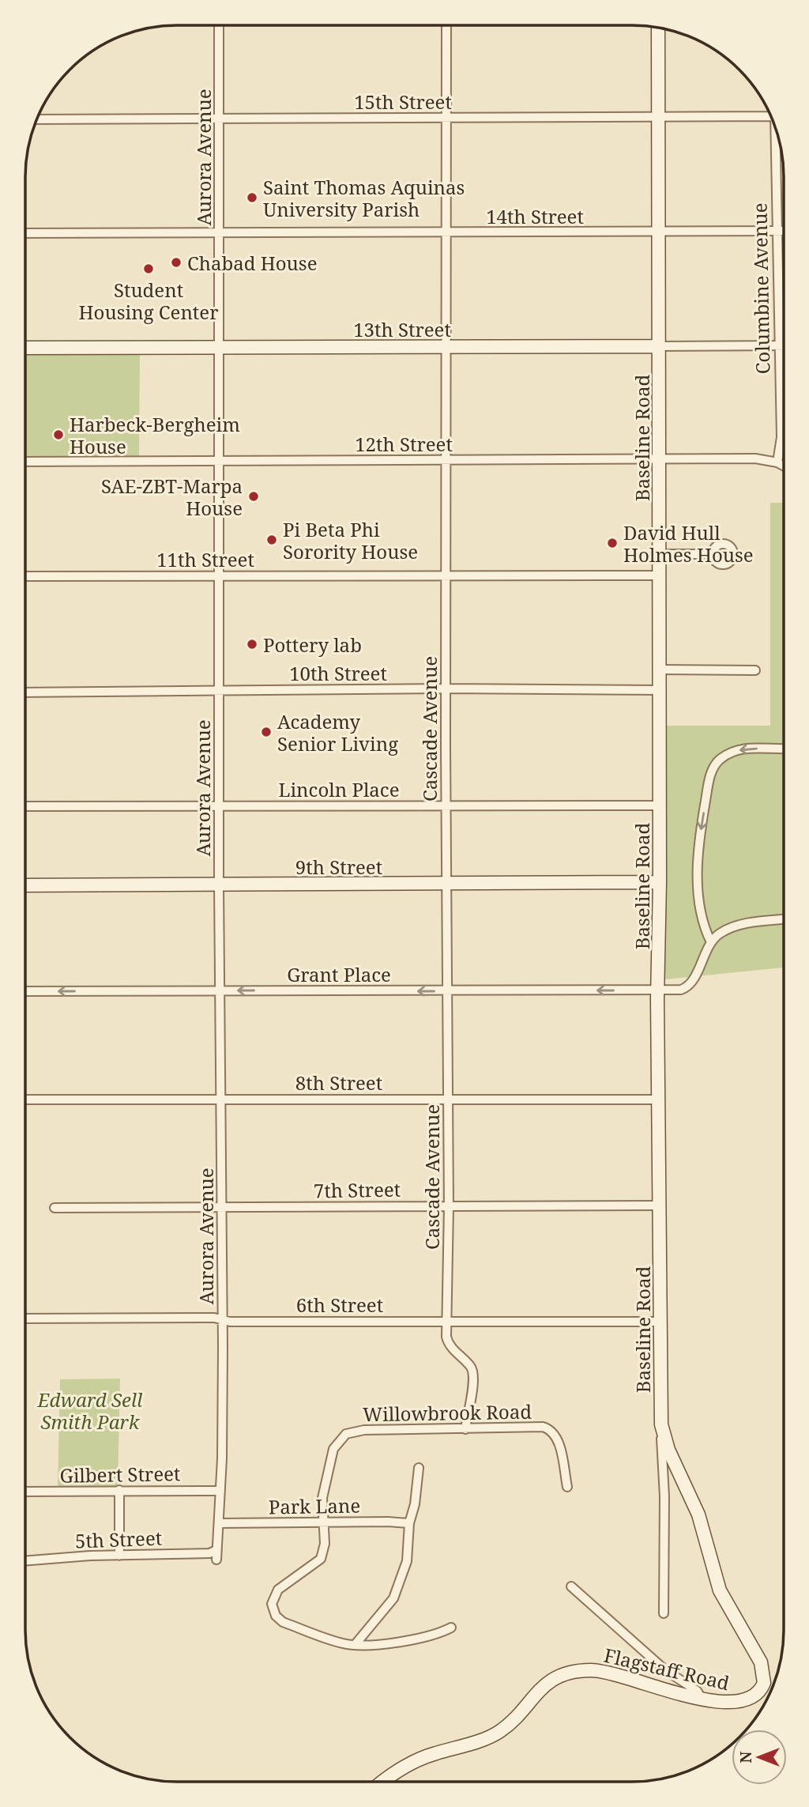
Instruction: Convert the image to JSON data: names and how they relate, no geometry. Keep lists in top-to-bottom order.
{
  "streets": {
    "street": [
      "15th Street",
      "Aurora Avenue",
      "14th Street",
      "Columbine Avenue",
      "13th Street",
      "Baseline Road",
      "12th Street",
      "11th Street",
      "10th Street",
      "Cascade Avenue",
      "Lincoln Place",
      "9th Street",
      "Grant Place",
      "8th Street",
      "7th Street",
      "6th Street",
      "Willowbrook Road",
      "Gilbert Street",
      "Park Lane",
      "5th Street",
      "Flagstaff Road"
    ]
  },
  "crossings": [
    ["15th Street", "Aurora Avenue"],
    ["15th Street", "Baseline Road"],
    ["15th Street", "Cascade Avenue"],
    ["Aurora Avenue", "14th Street"],
    ["Aurora Avenue", "13th Street"],
    ["Aurora Avenue", "12th Street"],
    ["Aurora Avenue", "11th Street"],
    ["Aurora Avenue", "10th Street"],
    ["Aurora Avenue", "Lincoln Place"],
    ["Aurora Avenue", "9th Street"],
    ["Aurora Avenue", "Grant Place"],
    ["Aurora Avenue", "8th Street"],
    ["Aurora Avenue", "7th Street"],
    ["Aurora Avenue", "6th Street"],
    ["Aurora Avenue", "Gilbert Street"],
    ["Aurora Avenue", "Park Lane"],
    ["Aurora Avenue", "5th Street"],
    ["14th Street", "Columbine Avenue"],
    ["14th Street", "Baseline Road"],
    ["14th Street", "Cascade Avenue"],
    ["Columbine Avenue", "13th Street"],
    ["Columbine Avenue", "12th Street"],
    ["13th Street", "Baseline Road"],
    ["13th Street", "Cascade Avenue"],
    ["Baseline Road", "12th Street"],
    ["Baseline Road", "11th Street"],
    ["Baseline Road", "10th Street"],
    ["Baseline Road", "Lincoln Place"],
    ["Baseline Road", "9th Street"],
    ["Baseline Road", "Grant Place"],
    ["Baseline Road", "8th Street"],
    ["Baseline Road", "7th Street"],
    ["Baseline Road", "6th Street"],
    ["Baseline Road", "Flagstaff Road"],
    ["12th Street", "Cascade Avenue"],
    ["11th Street", "Cascade Avenue"],
    ["10th Street", "Cascade Avenue"],
    ["Cascade Avenue", "Lincoln Place"],
    ["Cascade Avenue", "9th Street"],
    ["Cascade Avenue", "Grant Place"],
    ["Cascade Avenue", "8th Street"],
    ["Cascade Avenue", "7th Street"],
    ["Cascade Avenue", "6th Street"],
    ["Cascade Avenue", "Willowbrook Road"],
    ["Willowbrook Road", "Park Lane"]
  ],
  "one_way": ["Grant Place"],
  "parks": ["Edward Sell Smith Park"],
  "places": [
    "Saint Thomas Aquinas University Parish",
    "Chabad House",
    "Student Housing Center",
    "Harbeck-Bergheim House",
    "SAE-ZBT-Marpa House",
    "Pi Beta Phi Sorority House",
    "David Hull Holmes House",
    "Pottery lab",
    "Academy Senior Living"
  ],
  "north": "left"
}
